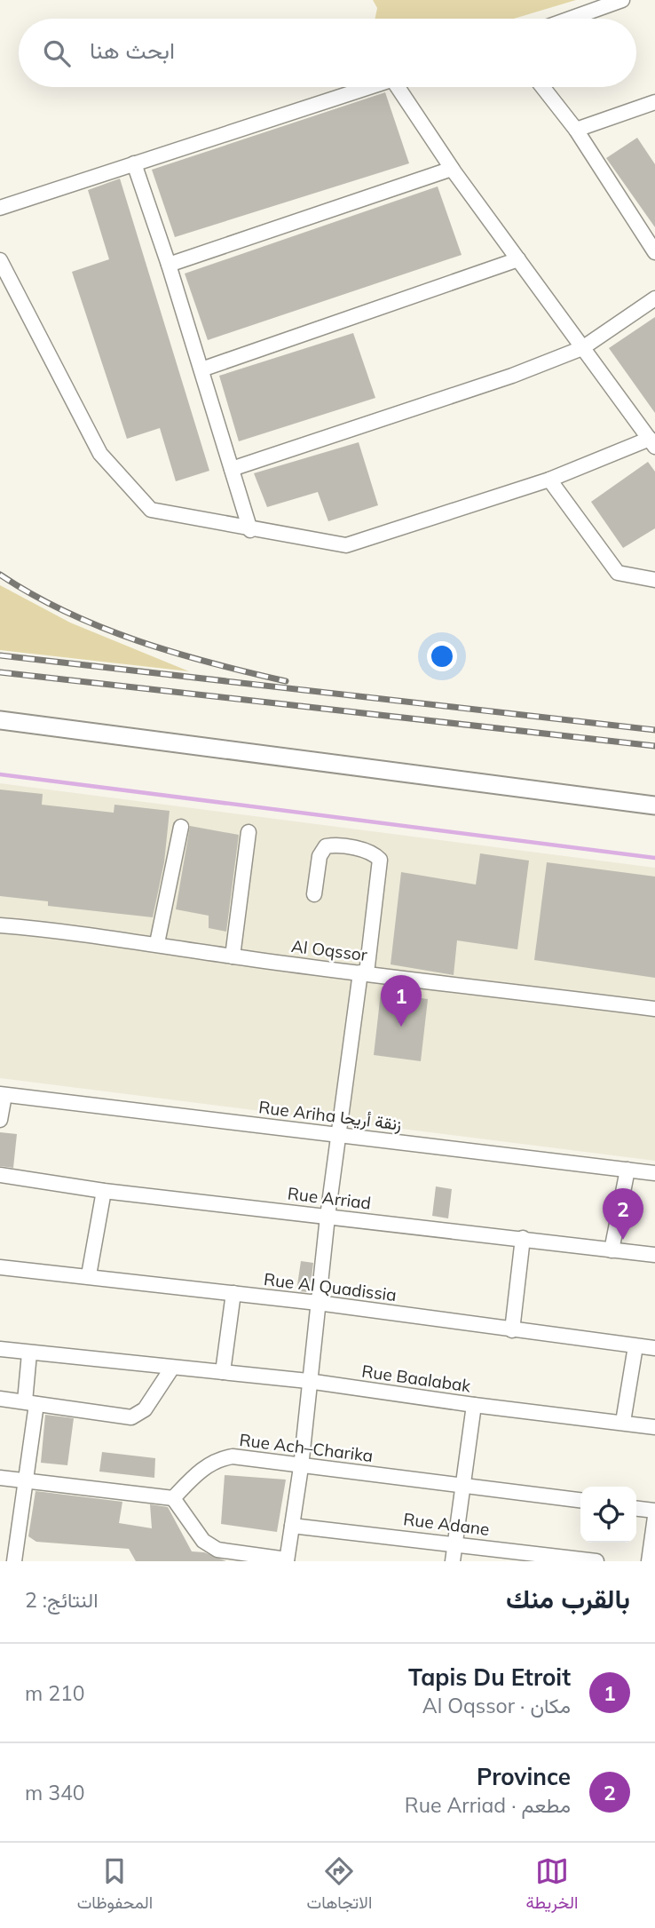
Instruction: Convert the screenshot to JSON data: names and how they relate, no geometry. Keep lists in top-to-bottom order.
{
  "streets": {
    "street": [
      "Al Oqssor",
      "Rue Ariha زنقة أريحا",
      "Rue Arriad",
      "Rue Al Quadissia",
      "Rue Baalabak",
      "Rue Ach–Charika",
      "Rue Adane"
    ]
  },
  "page": {
    "search": "ابحث هنا",
    "pins": ["1", "2"],
    "heading": ["بالقرب منك", "النتائج: 2"],
    "list": [
      {
        "mark": "1",
        "name": "Tapis Du Etroit",
        "note": "مكان · Al Oqssor",
        "value": "210 m"
      },
      {
        "mark": "2",
        "name": "Province",
        "note": "مطعم · Rue Arriad",
        "value": "340 m"
      }
    ],
    "nav": ["الخريطة", "الاتجاهات", "المحفوظات"]
  }
}
